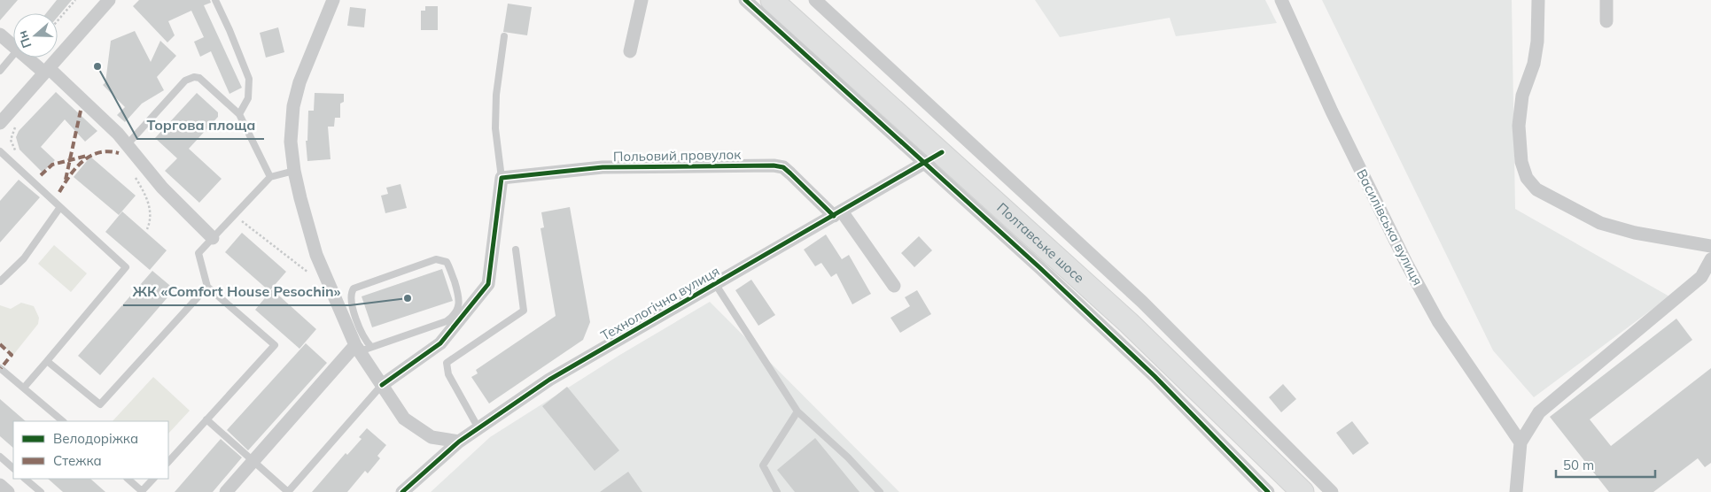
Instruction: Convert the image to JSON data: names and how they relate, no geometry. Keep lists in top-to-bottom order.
{
  "streets": {
    "highway": ["Полтавське шосе"],
    "street": ["Польовий провулок", "Василівська вулиця", "Технологічна вулиця"]
  },
  "crossings": [
    ["Польовий провулок", "Технологічна вулиця"],
    ["Полтавське шосе", "Технологічна вулиця"]
  ],
  "places": ["Торгова площа", "ЖК «Comfort House Pesochin»"],
  "legend": ["Велодоріжка", "Стежка"],
  "scale_bar": "50 m",
  "north": "left"
}
